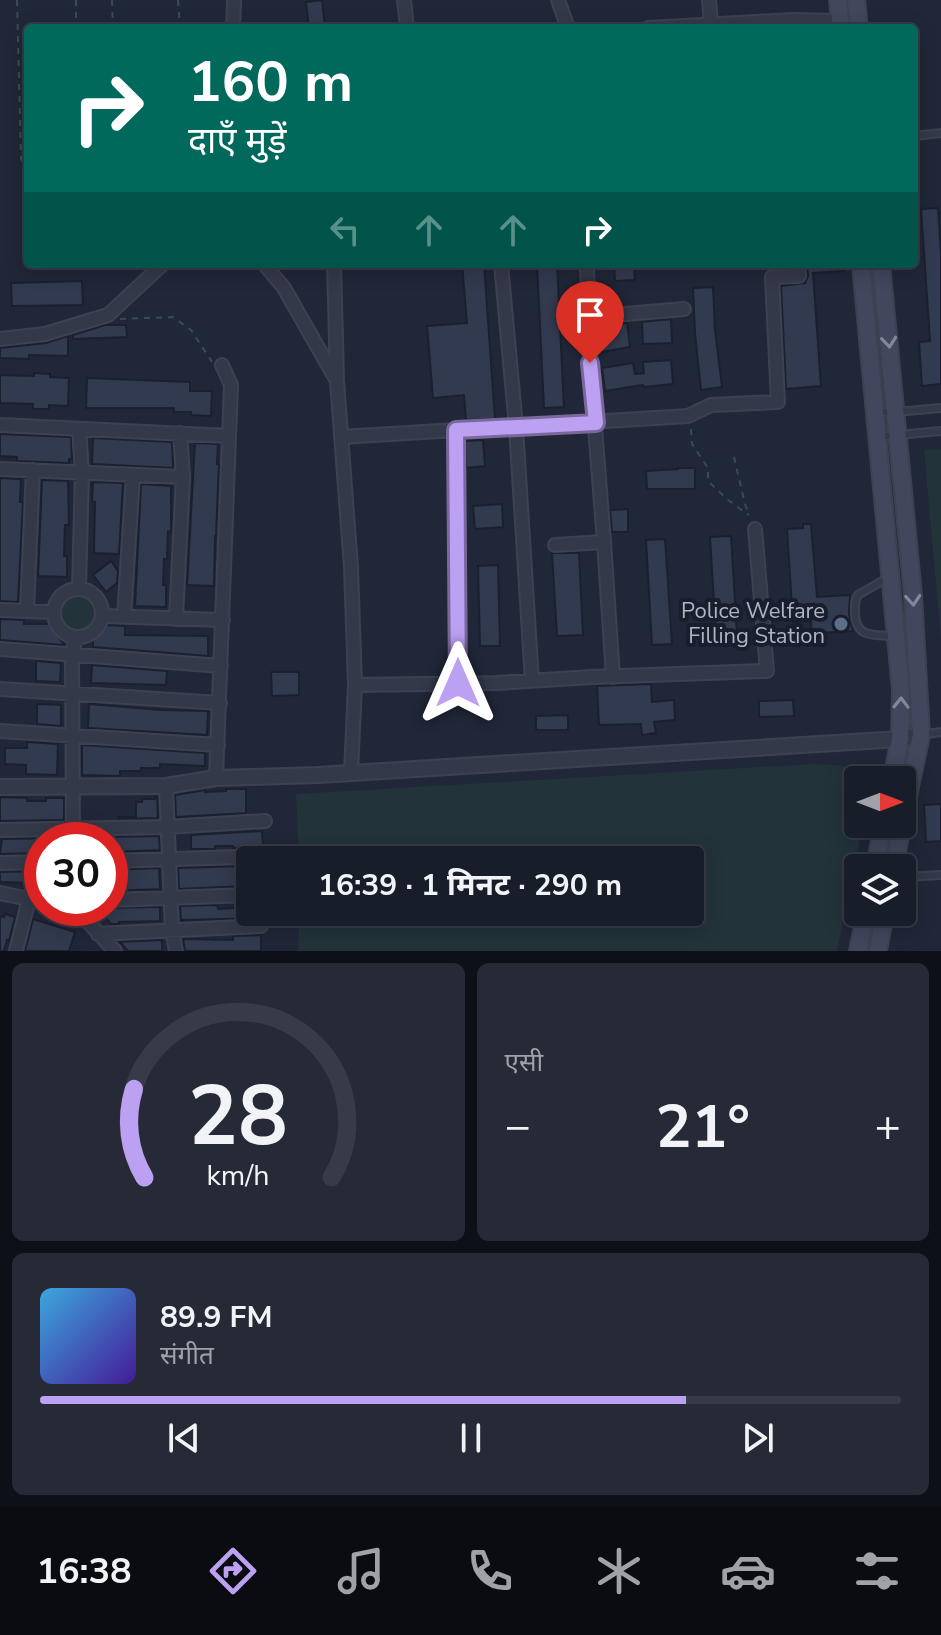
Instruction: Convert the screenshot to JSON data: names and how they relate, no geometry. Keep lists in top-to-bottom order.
{
  "places": ["Police Welfare Filling Station"],
  "north": "right",
  "page": {
    "turn": ["160 m", "दाएँ मुड़ें"],
    "limit": "30",
    "trip": "16:39 · 1 मिनट · 290 m",
    "tile": "एसी",
    "heat": ["−", "21°", "+"],
    "song": ["89.9 FM", "संगीत"],
    "tabs": "16:38",
    "gauge": ["28", "km/h"]
  }
}
